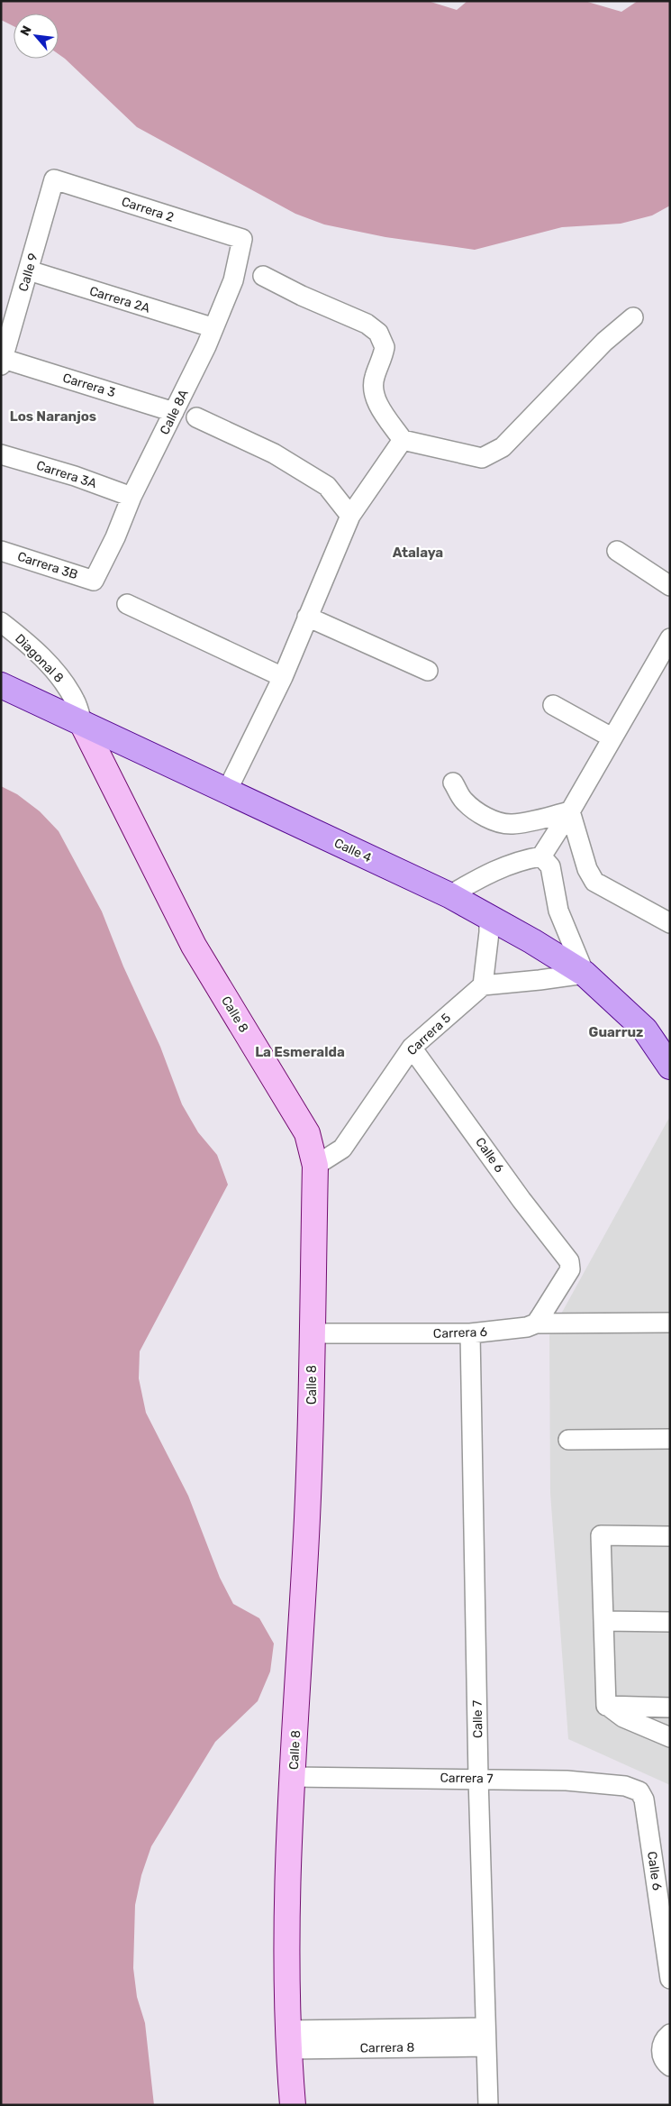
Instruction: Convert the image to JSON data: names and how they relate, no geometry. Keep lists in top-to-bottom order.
{
  "streets": {
    "main road": ["Calle 4", "Calle 8"],
    "street": [
      "Carrera 2",
      "Calle 9",
      "Carrera 2A",
      "Carrera 3",
      "Calle 8A",
      "Carrera 3A",
      "Carrera 3B",
      "Diagonal 8",
      "Carrera 5",
      "Calle 6",
      "Carrera 6",
      "Calle 7",
      "Carrera 7",
      "Carrera 8"
    ]
  },
  "crossings": [
    ["Carrera 2", "Calle 9"],
    ["Carrera 2", "Calle 8A"],
    ["Calle 9", "Carrera 2A"],
    ["Calle 9", "Carrera 3"],
    ["Carrera 2A", "Calle 8A"],
    ["Carrera 3", "Calle 8A"],
    ["Calle 8A", "Carrera 3A"],
    ["Calle 8A", "Carrera 3B"],
    ["Diagonal 8", "Calle 4"],
    ["Diagonal 8", "Calle 8"],
    ["Calle 4", "Calle 8"],
    ["Calle 8", "Carrera 5"],
    ["Calle 8", "Carrera 6"],
    ["Calle 8", "Carrera 7"],
    ["Calle 8", "Carrera 8"],
    ["Carrera 5", "Calle 6"],
    ["Calle 6", "Carrera 6"],
    ["Calle 6", "Carrera 7"],
    ["Carrera 6", "Calle 7"],
    ["Calle 7", "Carrera 7"],
    ["Calle 7", "Carrera 8"]
  ],
  "districts": [
    "Los Naranjos",
    "Atalaya",
    "Guarruz",
    "La Esmeralda"
  ],
  "north": "top left"
}
